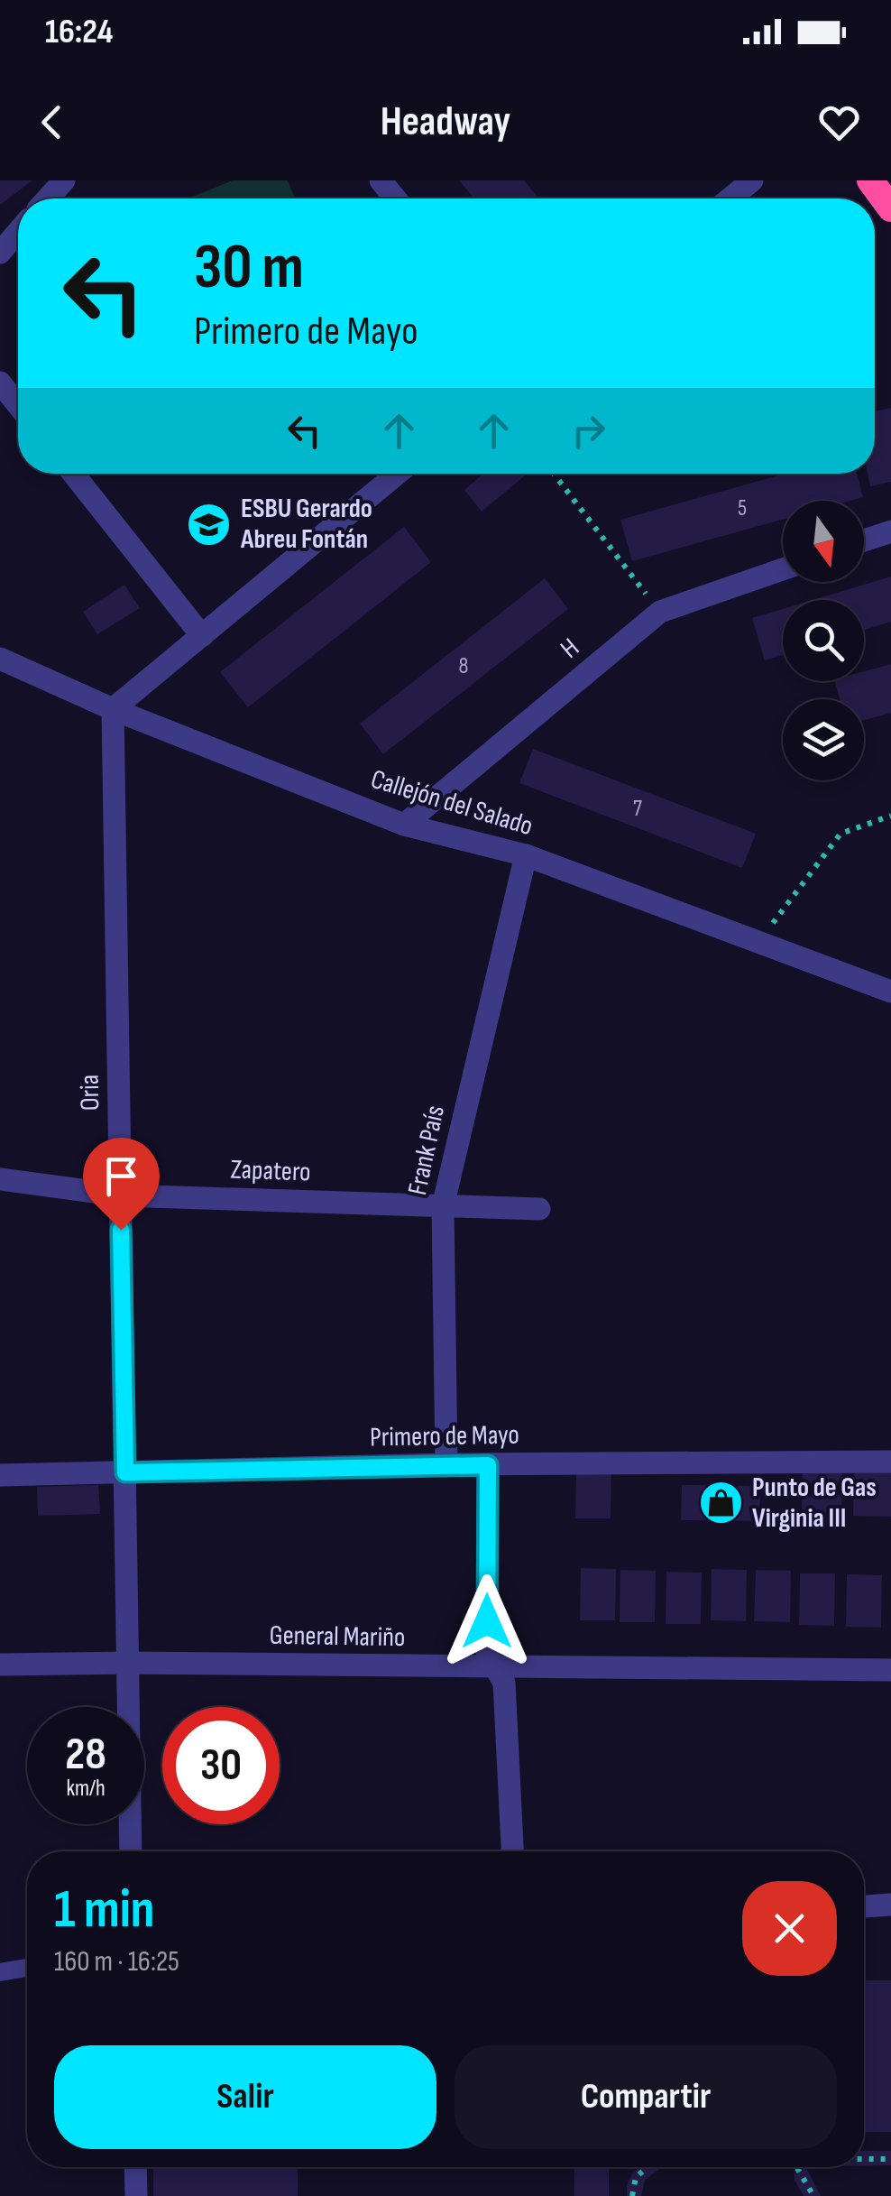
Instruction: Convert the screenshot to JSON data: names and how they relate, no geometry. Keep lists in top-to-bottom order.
{
  "streets": {
    "street": [
      "H",
      "Callejón del Salado",
      "Oria",
      "Frank País",
      "Zapatero",
      "Primero de Mayo",
      "General Mariño"
    ]
  },
  "crossings": [
    ["H", "Callejón del Salado"],
    ["Callejón del Salado", "Oria"],
    ["Callejón del Salado", "Frank País"],
    ["Oria", "Zapatero"],
    ["Oria", "Primero de Mayo"],
    ["Oria", "General Mariño"],
    ["Frank País", "Zapatero"],
    ["Frank País", "Primero de Mayo"]
  ],
  "places": {
    "school or university": ["ESBU Gerardo Abreu Fontán"],
    "shop": ["Punto de Gas Virginia III"]
  },
  "house_numbers": ["5", "8", "7"],
  "north": "bottom",
  "page": {
    "status": "16:24",
    "header": "Headway",
    "turn": ["30 m", "Primero de Mayo"],
    "speed": "28 km/h",
    "limit": "30",
    "heading": ["1 min", "160 m · 16:25"],
    "buttons": ["Salir", "Compartir"]
  }
}
